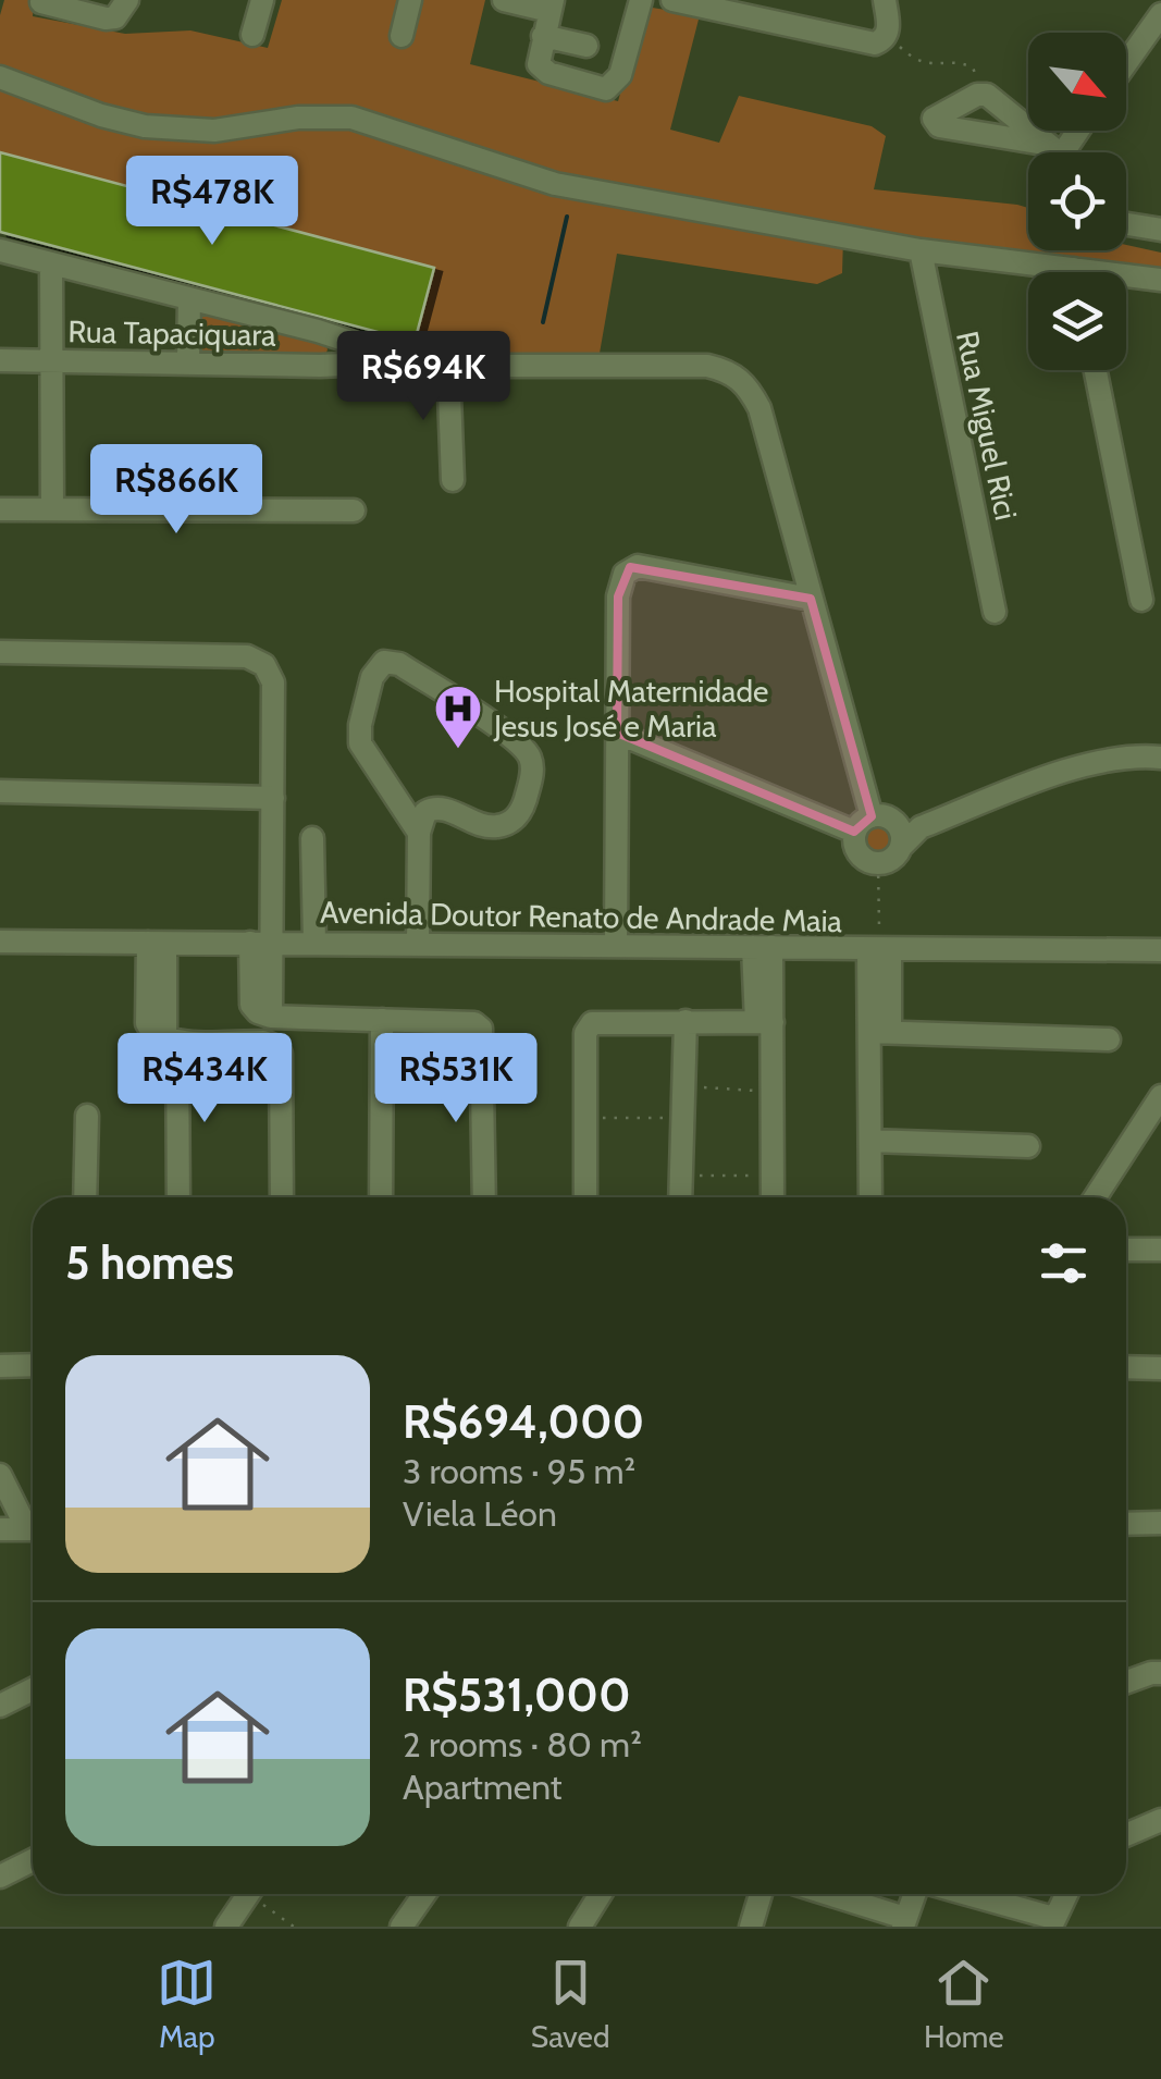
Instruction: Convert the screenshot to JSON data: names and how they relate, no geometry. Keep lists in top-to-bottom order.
{
  "streets": {
    "street": ["Rua Tapaciquara", "Rua Miguel Rici", "Avenida Doutor Renato de Andrade Maia"]
  },
  "places": {
    "hospital": ["Hospital Maternidade Jesus José e Maria"]
  },
  "north": "bottom right",
  "page": {
    "price": [
      "R$478K",
      "R$694K",
      "R$866K",
      "R$434K",
      "R$531K"
    ],
    "heading": "5 homes",
    "list": [
      {
        "name": "R$694,000",
        "note": "3 rooms · 95 m² · Viela Léon"
      },
      {
        "name": "R$531,000",
        "note": "2 rooms · 80 m² · Apartment"
      }
    ],
    "tabs": ["Map", "Saved", "Home"]
  }
}
